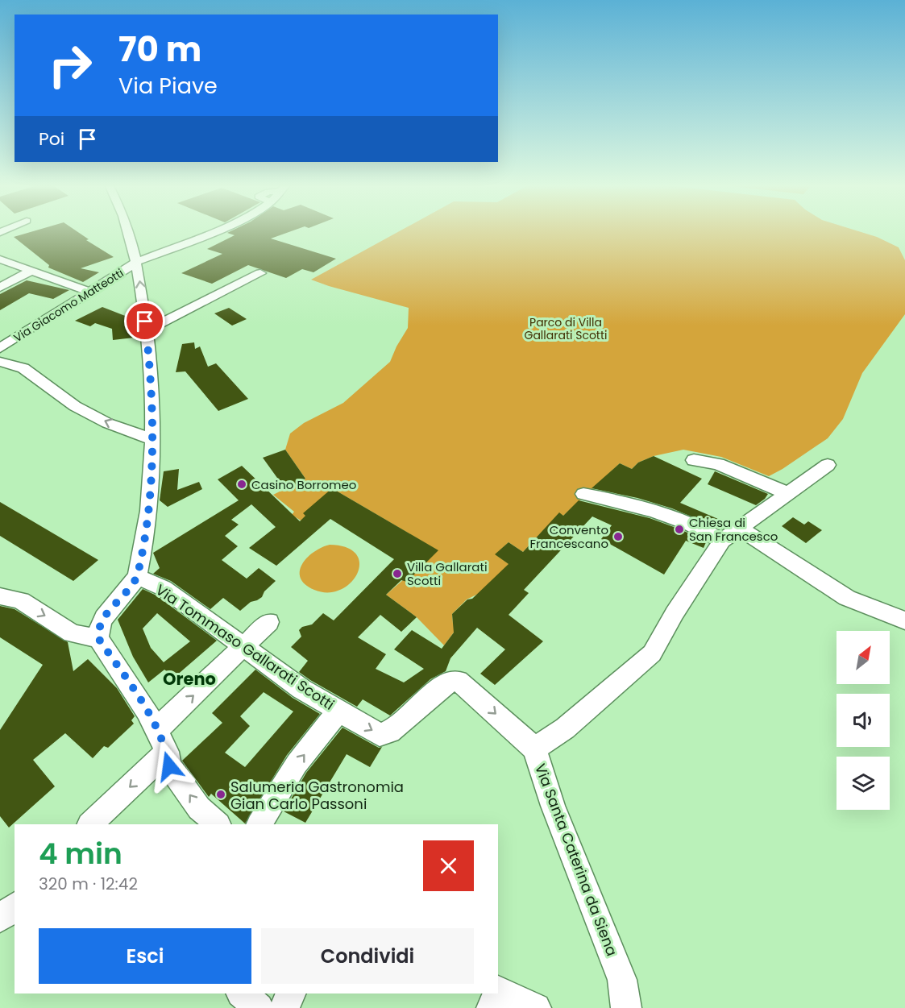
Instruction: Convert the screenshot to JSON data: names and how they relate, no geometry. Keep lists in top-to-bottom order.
{
  "streets": {
    "street": ["Via Giacomo Matteotti", "Via Tommaso Gallarati Scotti", "Via Santa Caterina da Siena"]
  },
  "crossings": [
    ["Via Tommaso Gallarati Scotti", "Via Santa Caterina da Siena"]
  ],
  "one_way": ["Via Tommaso Gallarati Scotti"],
  "districts": ["Oreno"],
  "parks": ["Parco di Villa Gallarati Scotti"],
  "places": [
    "Casino Borromeo",
    "Chiesa di San Francesco",
    "Convento Francescano",
    "Villa Gallarati Scotti",
    "Salumeria Gastronomia Gian Carlo Passoni"
  ],
  "north": "top right",
  "page": {
    "turn": ["70 m", "Via Piave"],
    "then": "Poi",
    "heading": ["4 min", "320 m · 12:42"],
    "buttons": ["Esci", "Condividi"]
  }
}
